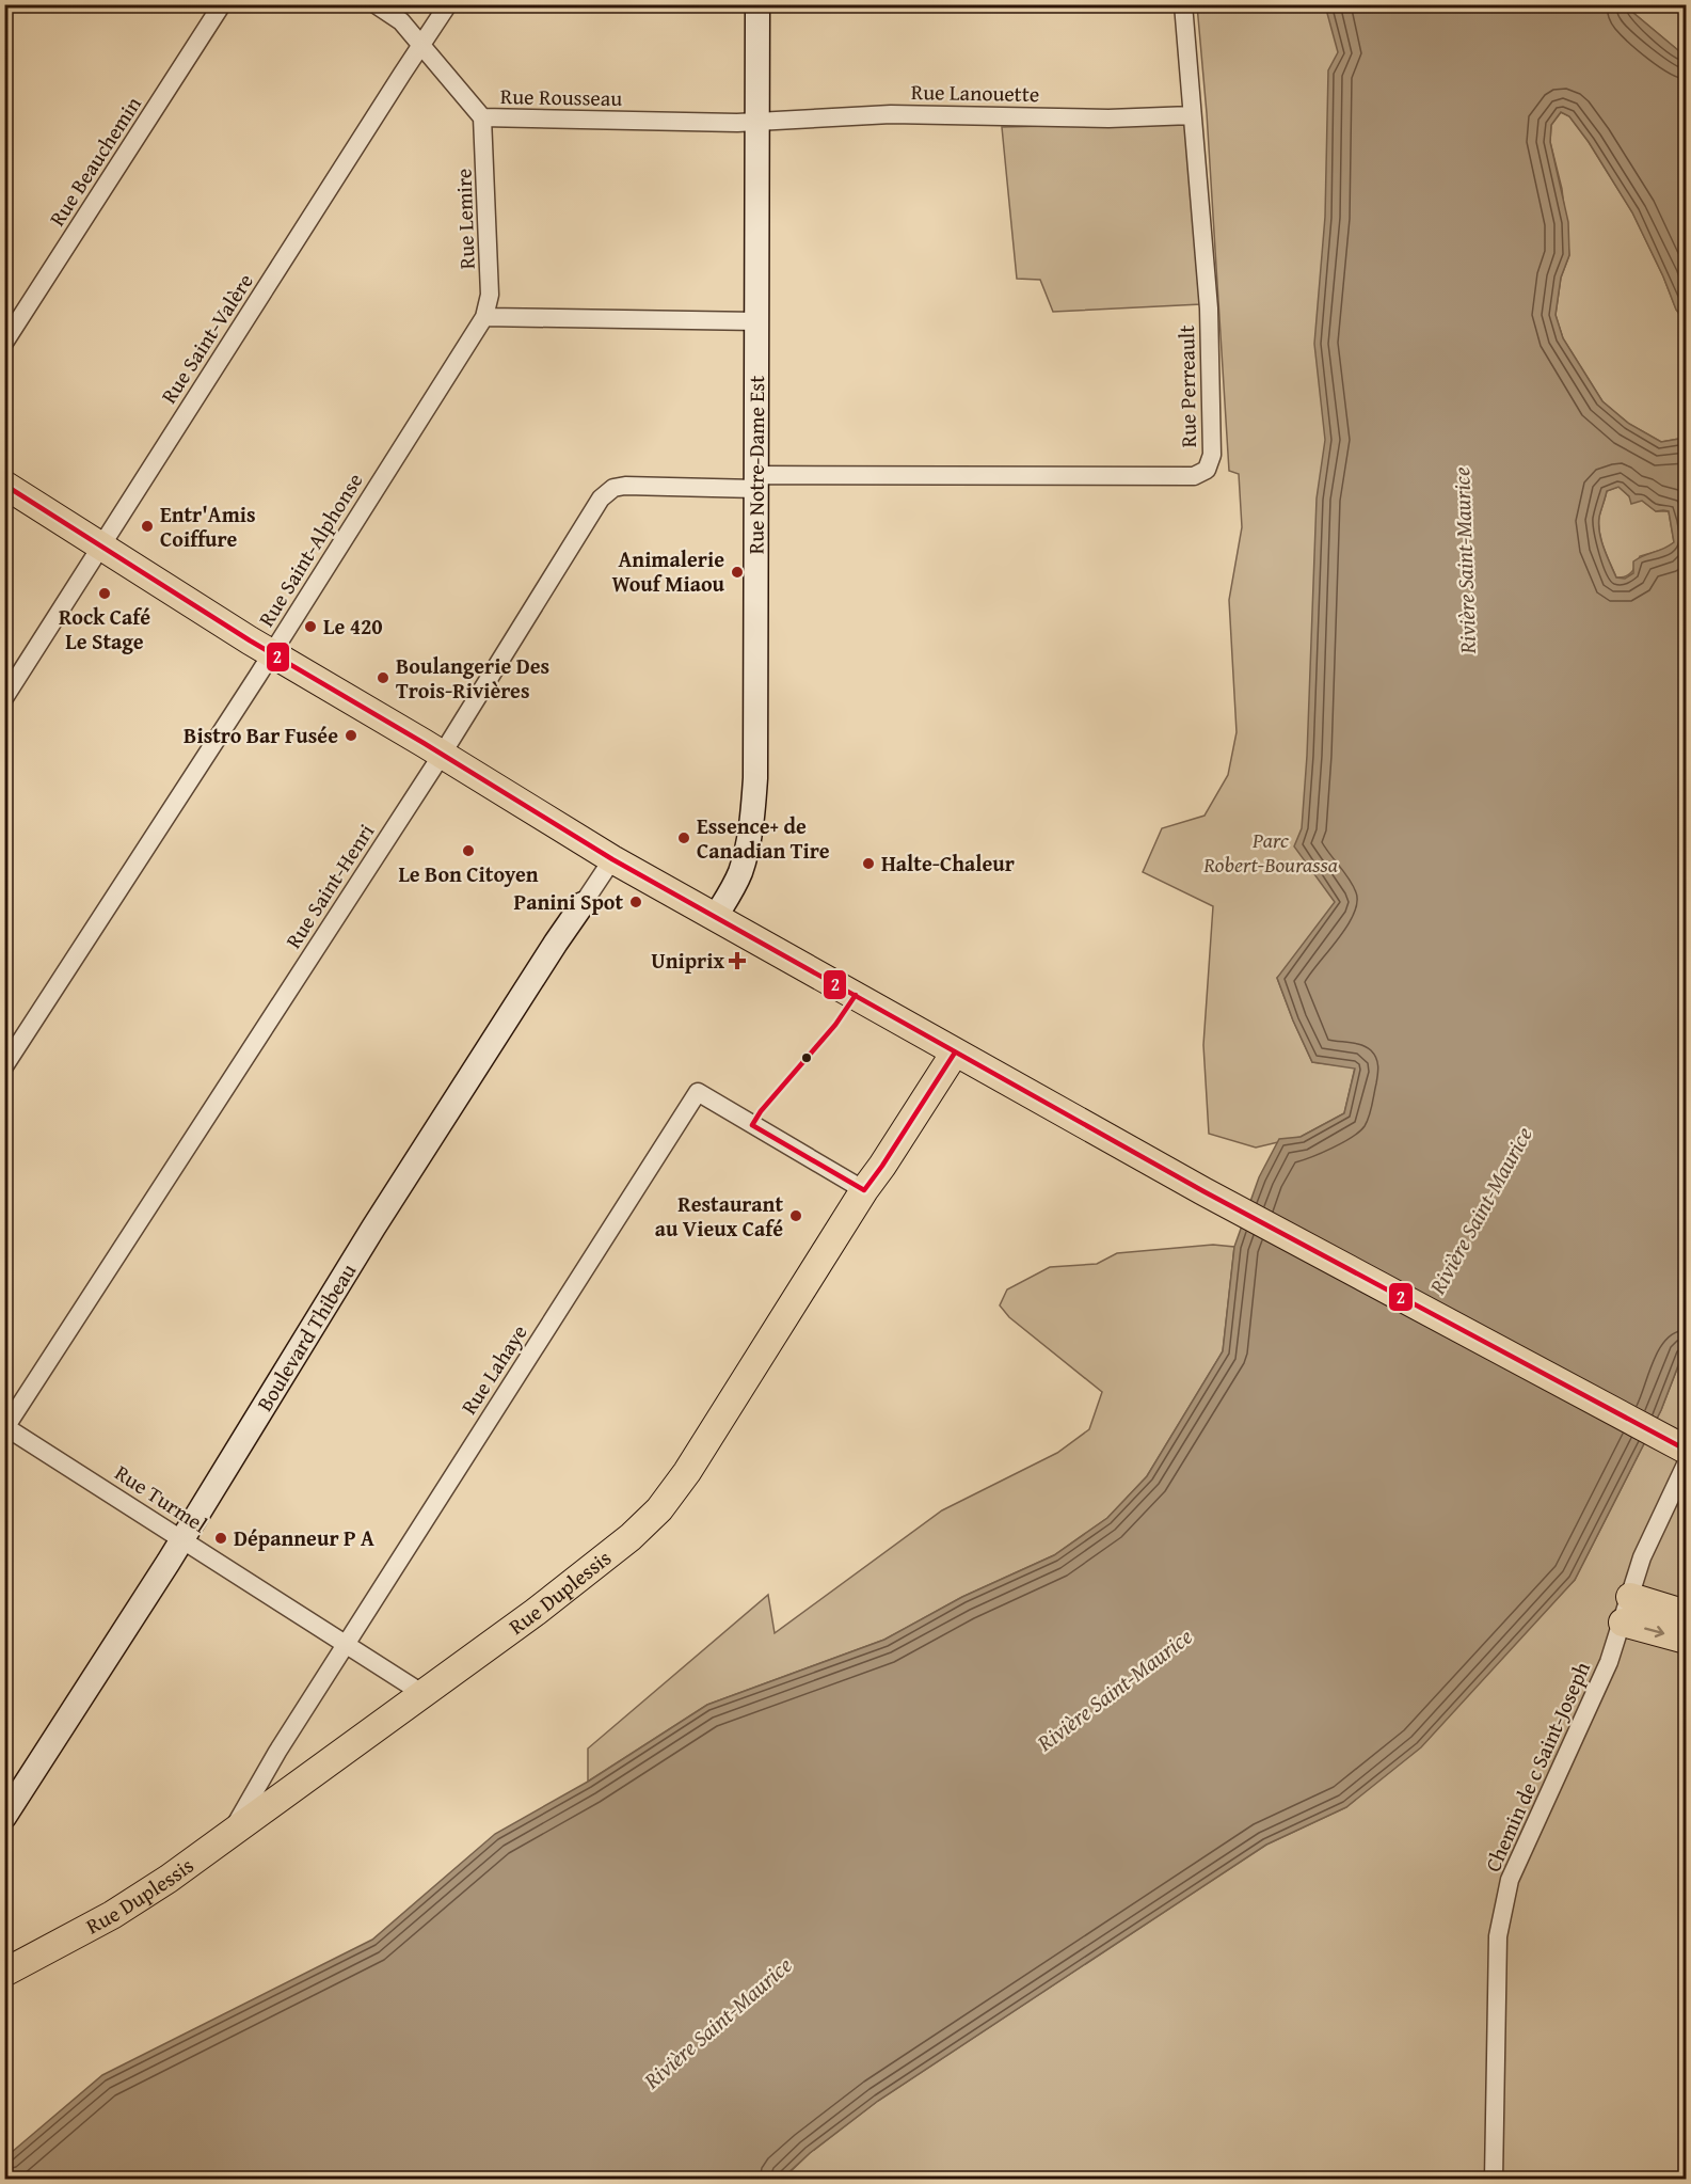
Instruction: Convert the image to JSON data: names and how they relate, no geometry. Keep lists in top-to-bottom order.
{
  "streets": {
    "main road": ["Rue Duplessis"],
    "street": [
      "Rue Lanouette",
      "Rue Rousseau",
      "Rue Beauchemin",
      "Rue Lemire",
      "Rue Saint-Valère",
      "Rue Perreault",
      "Rue Notre-Dame Est",
      "Rue Saint-Alphonse",
      "Rue Saint-Henri",
      "Boulevard Thibeau",
      "Rue Lahaye",
      "Rue Turmel",
      "Chemin de c Saint-Joseph"
    ]
  },
  "crossings": [
    ["Rue Lanouette", "Rue Rousseau"],
    ["Rue Lanouette", "Rue Perreault"],
    ["Rue Lanouette", "Rue Notre-Dame Est"],
    ["Rue Rousseau", "Rue Lemire"],
    ["Rue Rousseau", "Rue Saint-Valère"],
    ["Rue Rousseau", "Rue Notre-Dame Est"],
    ["Rue Lemire", "Rue Saint-Alphonse"],
    ["Rue Perreault", "Rue Notre-Dame Est"],
    ["Rue Perreault", "Rue Saint-Henri"],
    ["Rue Notre-Dame Est", "Rue Saint-Henri"],
    ["Rue Saint-Henri", "Rue Turmel"],
    ["Boulevard Thibeau", "Rue Turmel"],
    ["Rue Lahaye", "Rue Turmel"],
    ["Rue Lahaye", "Rue Duplessis"],
    ["Rue Turmel", "Rue Duplessis"]
  ],
  "water": ["Rivière Saint-Maurice"],
  "parks": ["Parc Robert-Bourassa"],
  "places": {
    "other": [
      "Entr'Amis Coiffure",
      "Animalerie Wouf Miaou",
      "Rock Café Le Stage",
      "Le 420",
      "Boulangerie Des Trois-Rivières",
      "Bistro Bar Fusée",
      "Essence+ de Canadian Tire",
      "Le Bon Citoyen",
      "Halte-Chaleur",
      "Panini Spot",
      "Restaurant au Vieux Café",
      "Dépanneur P A"
    ],
    "health": ["Uniprix"]
  },
  "lines": ["transit line 2"]
}
